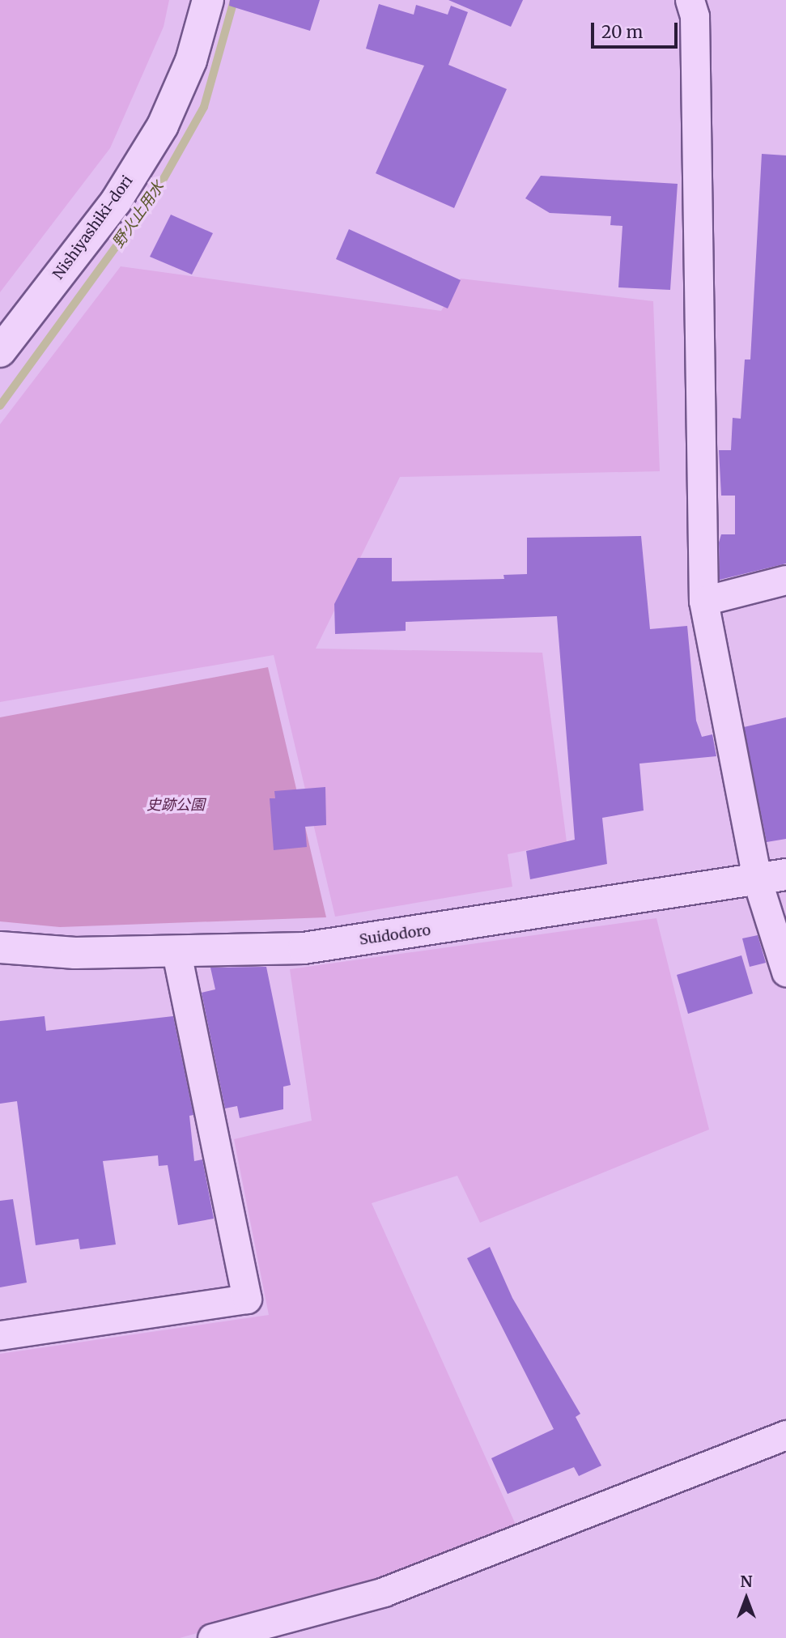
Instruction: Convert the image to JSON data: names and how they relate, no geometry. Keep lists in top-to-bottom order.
{
  "streets": {
    "street": ["Nishiyashiki-dori", "Suidodoro"]
  },
  "water": ["野火止用水"],
  "parks": ["史跡公園"],
  "scale_bar": "20 m",
  "north": "top"
}
